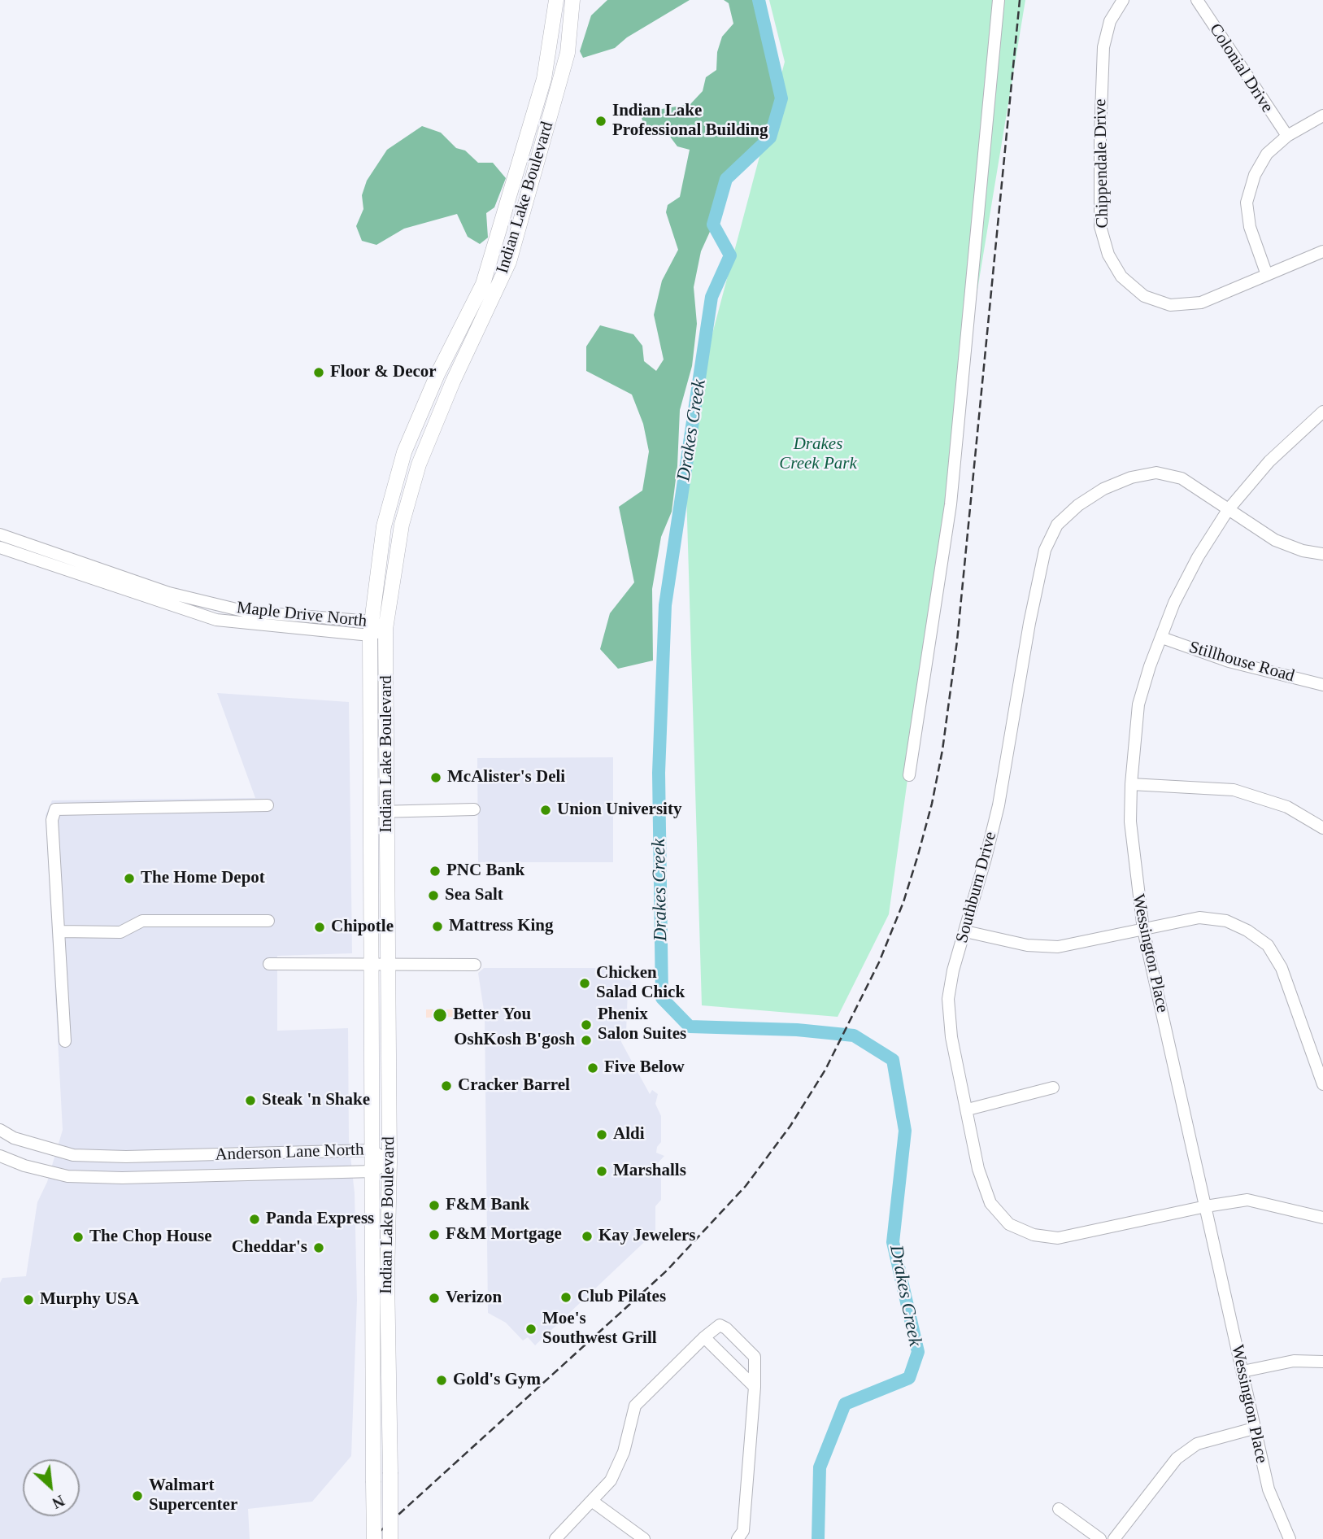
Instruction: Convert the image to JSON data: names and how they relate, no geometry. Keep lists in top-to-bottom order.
{
  "streets": {
    "main road": ["Indian Lake Boulevard"],
    "street": [
      "Colonial Drive",
      "Chippendale Drive",
      "Maple Drive North",
      "Stillhouse Road",
      "Southburn Drive",
      "Wessington Place",
      "Anderson Lane North"
    ]
  },
  "crossings": [
    ["Indian Lake Boulevard", "Maple Drive North"],
    ["Indian Lake Boulevard", "Anderson Lane North"],
    ["Stillhouse Road", "Wessington Place"],
    ["Southburn Drive", "Wessington Place"]
  ],
  "water": ["Drakes Creek"],
  "parks": ["Drakes Creek Park"],
  "places": [
    "Indian Lake Professional Building",
    "Floor & Decor",
    "McAlister's Deli",
    "Union University",
    "PNC Bank",
    "The Home Depot",
    "Sea Salt",
    "Mattress King",
    "Chipotle",
    "Chicken Salad Chick",
    "Better You",
    "Phenix Salon Suites",
    "OshKosh B'gosh",
    "Five Below",
    "Cracker Barrel",
    "Steak 'n Shake",
    "Aldi",
    "Marshalls",
    "F&M Bank",
    "Panda Express",
    "F&M Mortgage",
    "Kay Jewelers",
    "The Chop House",
    "Cheddar's",
    "Club Pilates",
    "Verizon",
    "Murphy USA",
    "Moe's Southwest Grill",
    "Gold's Gym",
    "Walmart Supercenter"
  ],
  "north": "bottom right"
}
